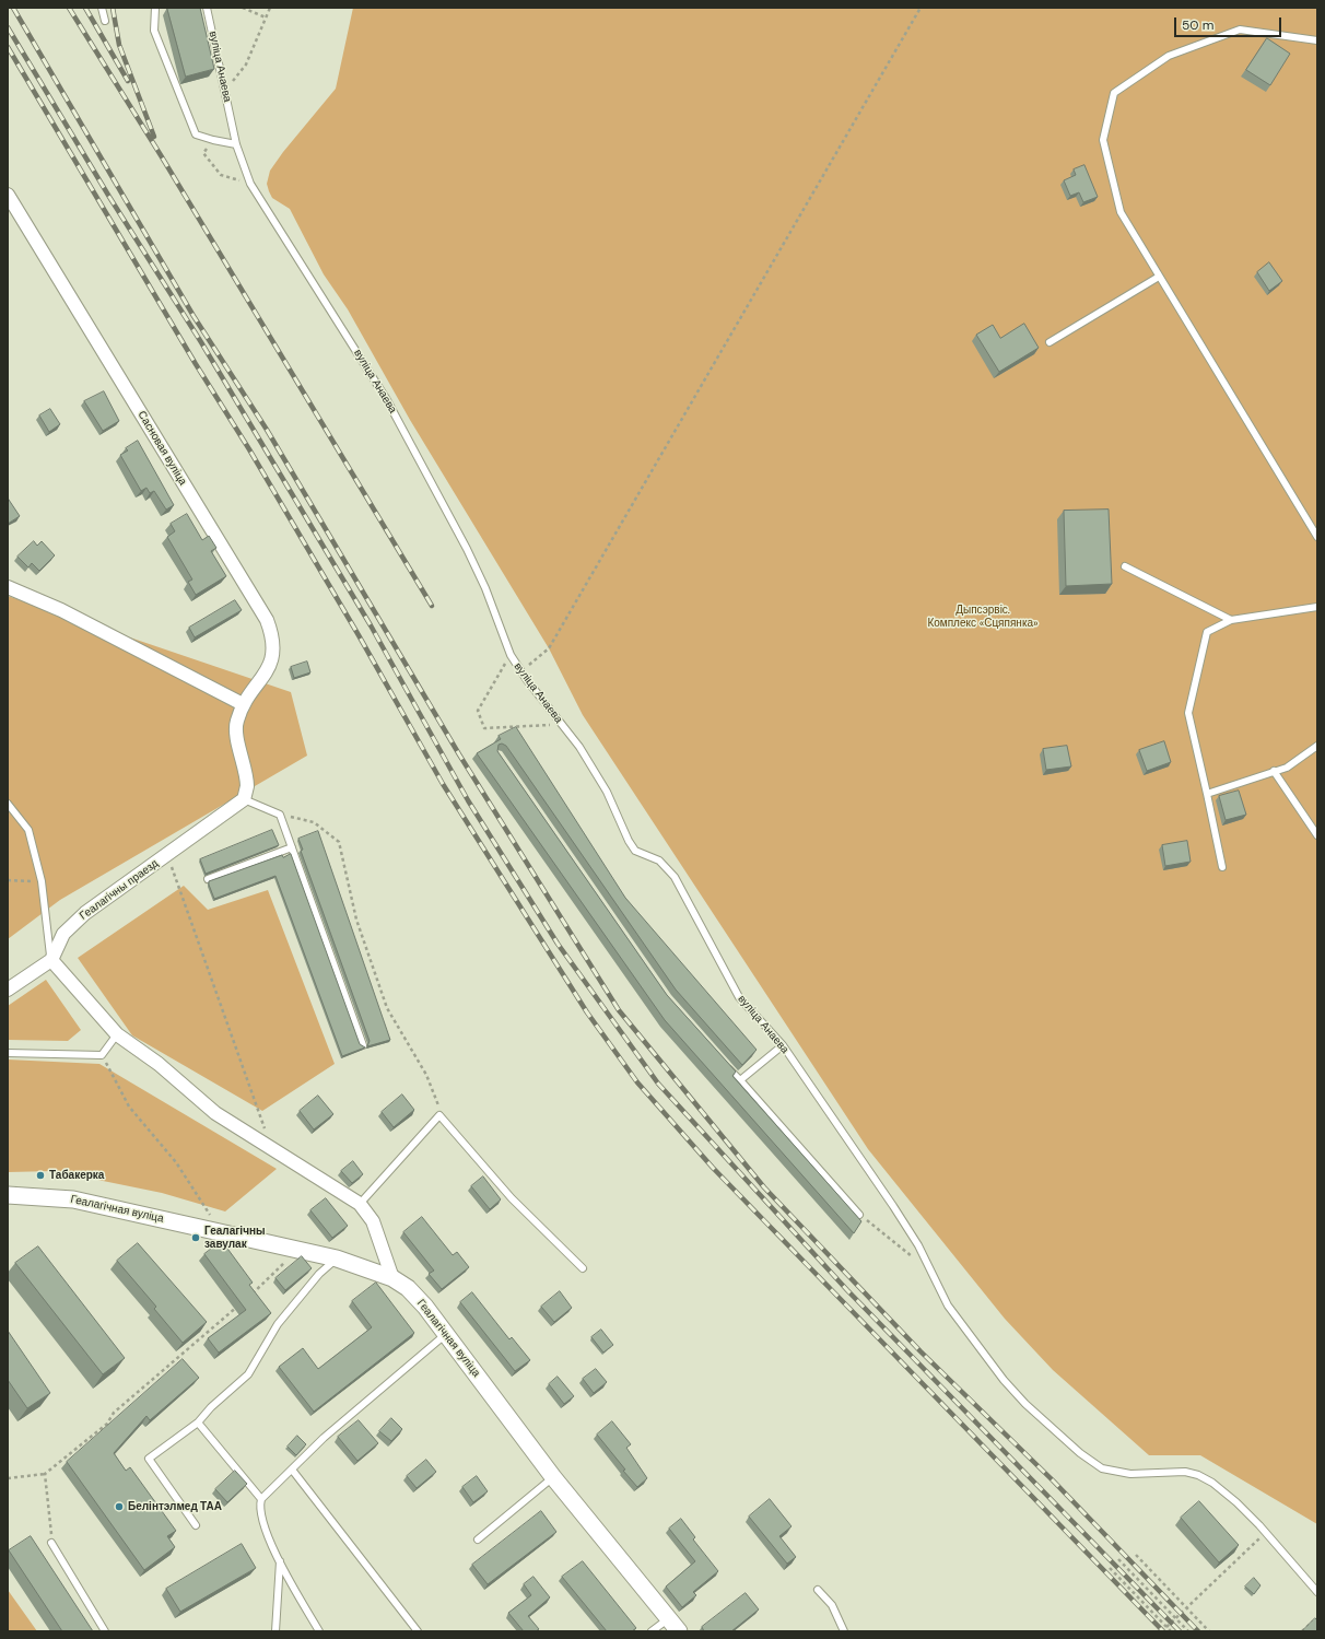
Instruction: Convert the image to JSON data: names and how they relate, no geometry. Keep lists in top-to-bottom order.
{
  "streets": {
    "street": ["Сасновая вуліца", "Геалагічны праезд", "Геалагічная вуліца"],
    "lane": ["вуліца Анаева"]
  },
  "crossings": [
    ["Сасновая вуліца", "Геалагічны праезд"]
  ],
  "parks": ["Дыпсэрвіс. Комплекс «Сцяпянка»"],
  "places": ["Табакерка", "Геалагічны завулак", "Белінтэлмед ТАА"],
  "scale_bar": "50 m"
}
